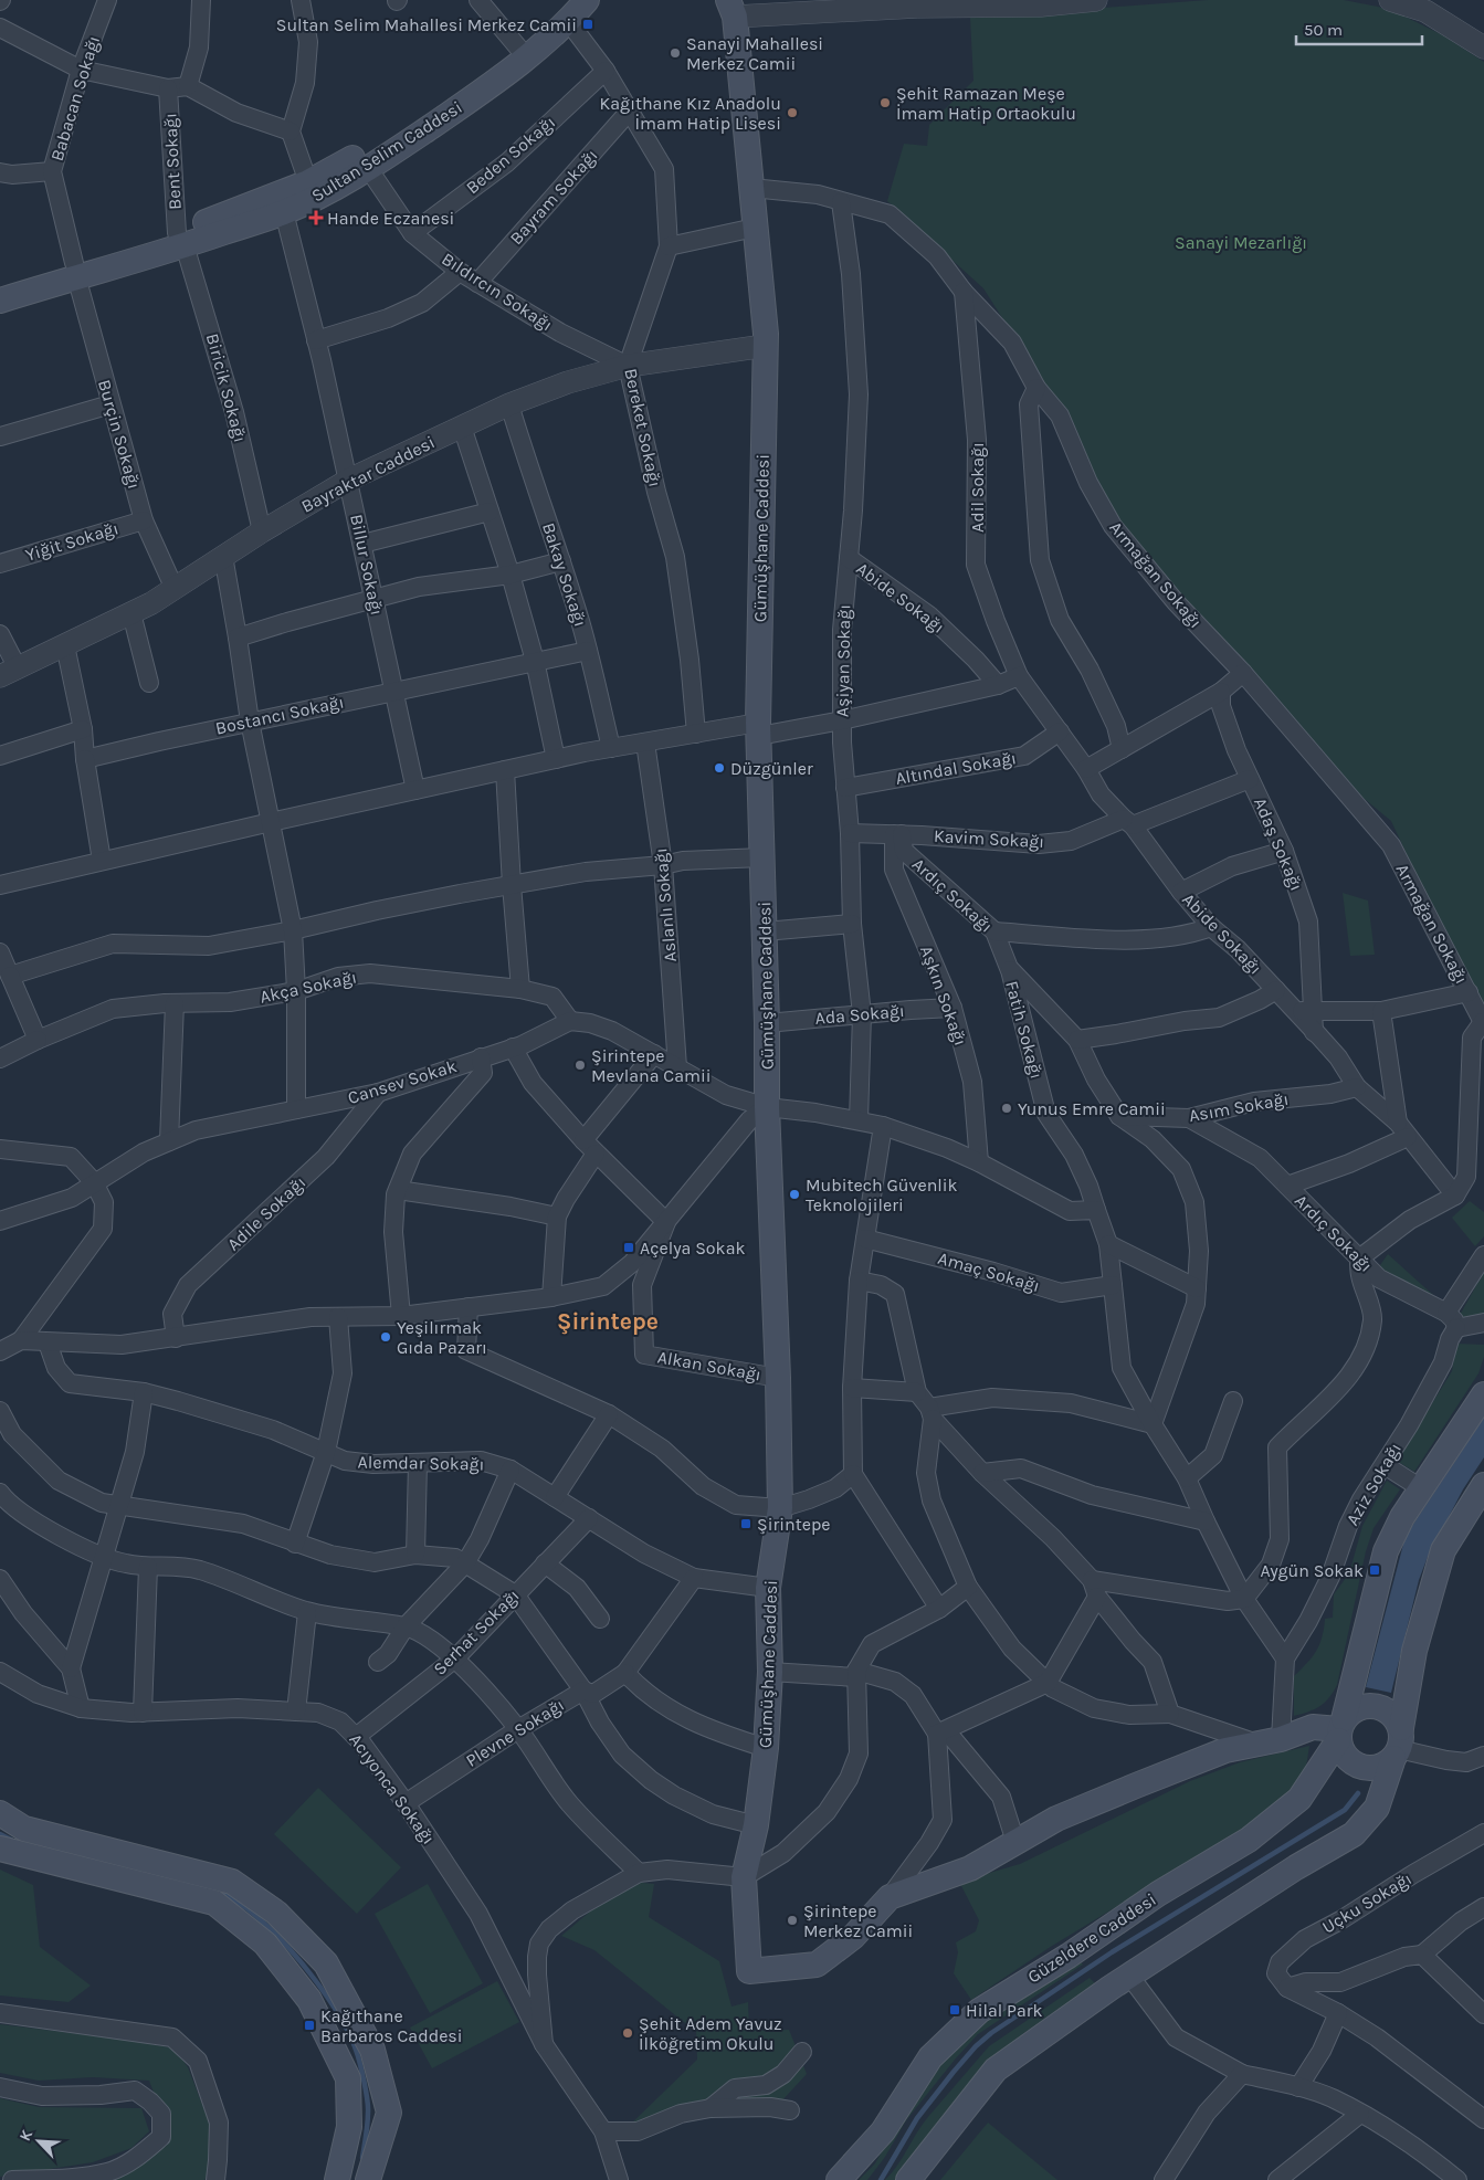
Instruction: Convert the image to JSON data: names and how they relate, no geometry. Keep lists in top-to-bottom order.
{
  "streets": {
    "main road": ["Sultan Selim Caddesi", "Gümüşhane Caddesi", "Güzeldere Caddesi"],
    "street": [
      "Babacan Sokağı",
      "Beden Sokağı",
      "Bent Sokağı",
      "Bayram Sokağı",
      "Bıldırcın Sokağı",
      "Biricik Sokağı",
      "Bereket Sokağı",
      "Burçin Sokağı",
      "Bayraktar Caddesi",
      "Adil Sokağı",
      "Yiğit Sokağı",
      "Billur Sokağı",
      "Bakay Sokağı",
      "Armağan Sokağı",
      "Abide Sokağı",
      "Aşiyan Sokağı",
      "Bostancı Sokağı",
      "Altındal Sokağı",
      "Kavim Sokağı",
      "Adaş Sokağı",
      "Ardıç Sokağı",
      "Aslanlı Sokağı",
      "Akça Sokağı",
      "Aşkın Sokağı",
      "Ada Sokağı",
      "Fatih Sokağı",
      "Cansev Sokak",
      "Asım Sokağı",
      "Adile Sokağı",
      "Amaç Sokağı",
      "Alkan Sokağı",
      "Alemdar Sokağı",
      "Aziz Sokağı",
      "Serhat Sokağı",
      "Plevne Sokağı",
      "Acıyonca Sokağı",
      "Uçku Sokağı"
    ]
  },
  "crossings": [
    ["Babacan Sokağı", "Sultan Selim Caddesi"],
    ["Babacan Sokağı", "Burçin Sokağı"],
    ["Sultan Selim Caddesi", "Bent Sokağı"],
    ["Sultan Selim Caddesi", "Bıldırcın Sokağı"],
    ["Sultan Selim Caddesi", "Biricik Sokağı"],
    ["Sultan Selim Caddesi", "Bereket Sokağı"],
    ["Sultan Selim Caddesi", "Burçin Sokağı"],
    ["Sultan Selim Caddesi", "Billur Sokağı"],
    ["Beden Sokağı", "Bıldırcın Sokağı"],
    ["Beden Sokağı", "Bereket Sokağı"],
    ["Bent Sokağı", "Biricik Sokağı"],
    ["Bayram Sokağı", "Bıldırcın Sokağı"],
    ["Bayram Sokağı", "Bereket Sokağı"],
    ["Bıldırcın Sokağı", "Bereket Sokağı"],
    ["Bıldırcın Sokağı", "Bayraktar Caddesi"],
    ["Biricik Sokağı", "Bayraktar Caddesi"],
    ["Bereket Sokağı", "Bayraktar Caddesi"],
    ["Burçin Sokağı", "Bayraktar Caddesi"],
    ["Burçin Sokağı", "Yiğit Sokağı"],
    ["Bayraktar Caddesi", "Gümüşhane Caddesi"],
    ["Bayraktar Caddesi", "Billur Sokağı"],
    ["Bayraktar Caddesi", "Bakay Sokağı"],
    ["Adil Sokağı", "Armağan Sokağı"],
    ["Adil Sokağı", "Abide Sokağı"],
    ["Gümüşhane Caddesi", "Armağan Sokağı"],
    ["Gümüşhane Caddesi", "Ada Sokağı"],
    ["Gümüşhane Caddesi", "Alkan Sokağı"],
    ["Gümüşhane Caddesi", "Alemdar Sokağı"],
    ["Billur Sokağı", "Bostancı Sokağı"],
    ["Bakay Sokağı", "Bostancı Sokağı"],
    ["Armağan Sokağı", "Aşiyan Sokağı"],
    ["Abide Sokağı", "Aşiyan Sokağı"],
    ["Abide Sokağı", "Altındal Sokağı"],
    ["Abide Sokağı", "Kavim Sokağı"],
    ["Abide Sokağı", "Adaş Sokağı"],
    ["Aşiyan Sokağı", "Altındal Sokağı"],
    ["Aşiyan Sokağı", "Kavim Sokağı"],
    ["Aşiyan Sokağı", "Ada Sokağı"],
    ["Kavim Sokağı", "Adaş Sokağı"],
    ["Kavim Sokağı", "Ardıç Sokağı"],
    ["Kavim Sokağı", "Aşkın Sokağı"],
    ["Adaş Sokağı", "Asım Sokağı"],
    ["Ardıç Sokağı", "Aşkın Sokağı"],
    ["Ardıç Sokağı", "Fatih Sokağı"],
    ["Ardıç Sokağı", "Asım Sokağı"],
    ["Ardıç Sokağı", "Aziz Sokağı"],
    ["Akça Sokağı", "Cansev Sokak"],
    ["Aşkın Sokağı", "Ada Sokağı"],
    ["Fatih Sokağı", "Amaç Sokağı"],
    ["Fatih Sokağı", "Aziz Sokağı"],
    ["Cansev Sokak", "Adile Sokağı"],
    ["Alemdar Sokağı", "Serhat Sokağı"],
    ["Alemdar Sokağı", "Plevne Sokağı"],
    ["Serhat Sokağı", "Acıyonca Sokağı"],
    ["Plevne Sokağı", "Acıyonca Sokağı"]
  ],
  "districts": ["Şirintepe"],
  "parks": ["Sanayi Mezarlığı"],
  "places": {
    "transit": [
      "Sultan Selim Mahallesi Merkez Camii",
      "Açelya Sokak",
      "Şirintepe",
      "Aygün Sokak",
      "Hilal Park",
      "Kağıthane Barbaros Caddesi"
    ],
    "other": [
      "Sanayi Mahallesi Merkez Camii",
      "Şehit Ramazan Meşe İmam Hatip Ortaokulu",
      "Kağıthane Kız Anadolu İmam Hatip Lisesi",
      "Düzgünler",
      "Şirintepe Mevlana Camii",
      "Yunus Emre Camii",
      "Mubitech Güvenlik Teknolojileri",
      "Yeşilırmak Gıda Pazarı",
      "Şirintepe Merkez Camii",
      "Şehit Adem Yavuz İlköğretim Okulu"
    ],
    "health": ["Hande Eczanesi"]
  },
  "scale_bar": "50 m",
  "north": "top left"
}
